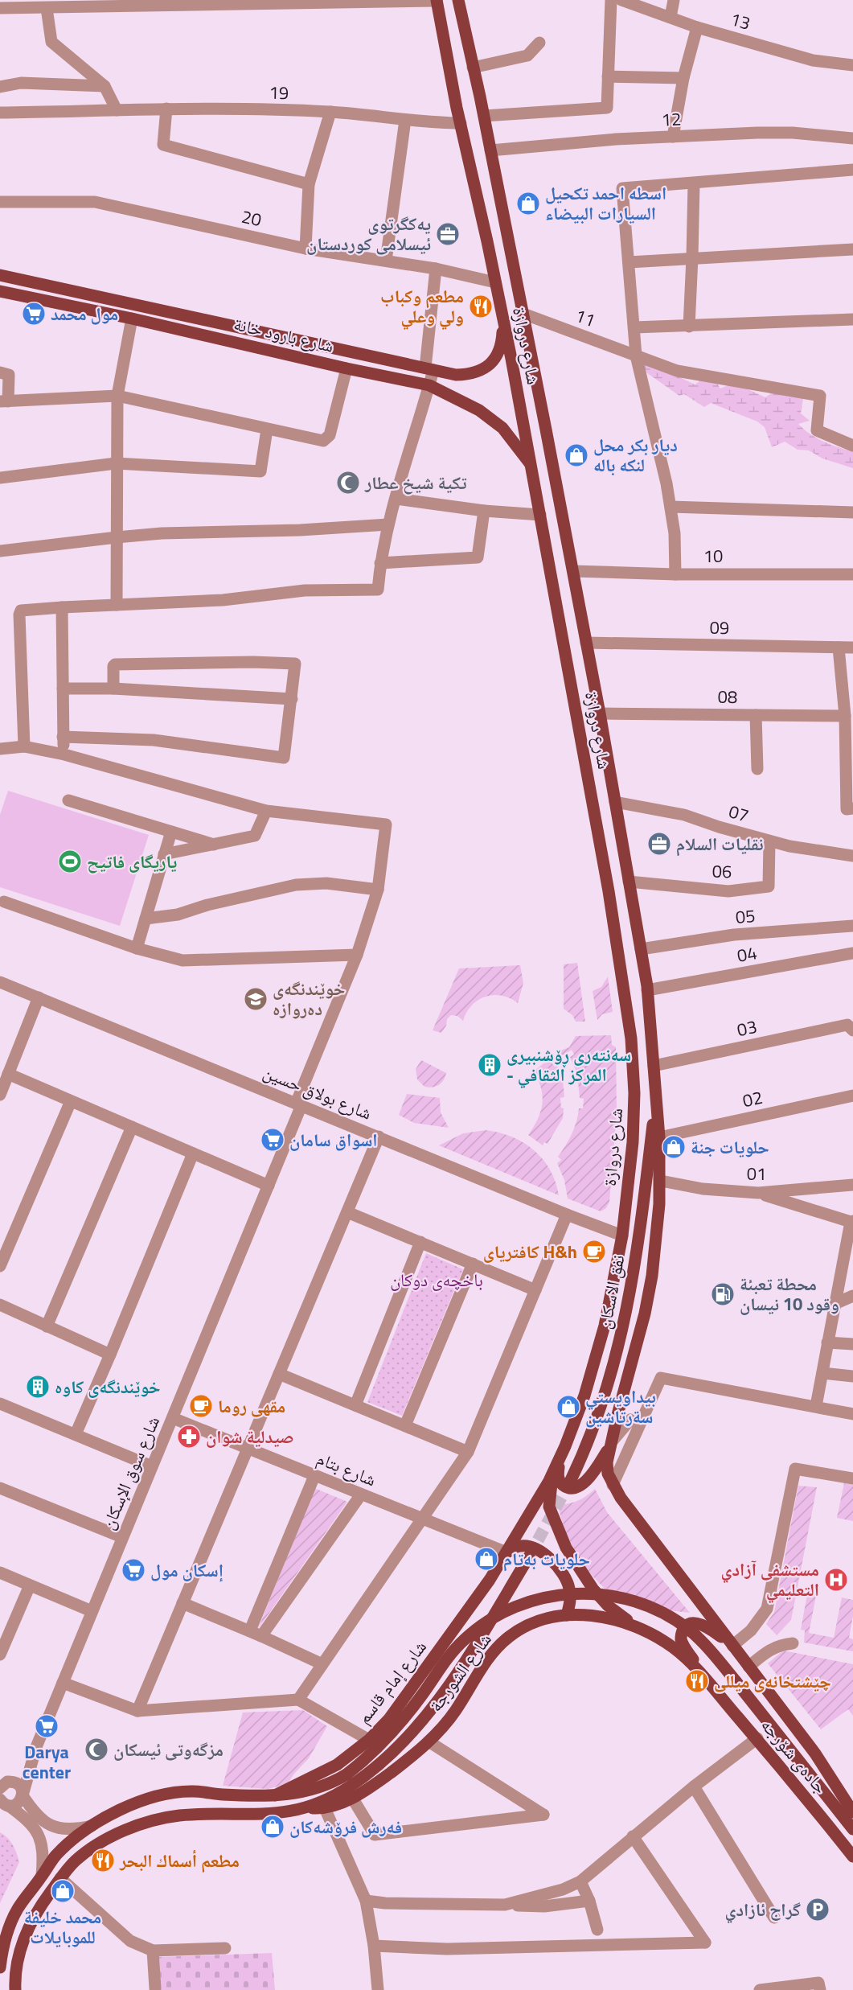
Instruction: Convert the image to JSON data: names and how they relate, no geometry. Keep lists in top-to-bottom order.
{
  "streets": {
    "main road": [
      "شارع بارود خانة",
      "شارع دروازة",
      "نفق الاسكان",
      "شارع الشورجة",
      "شارع إمام قاسم",
      "جادەی شۆرجە"
    ],
    "street": [
      "13",
      "19",
      "12",
      "20",
      "11",
      "10",
      "09",
      "08",
      "07",
      "06",
      "05",
      "04",
      "03",
      "شارع بولاق حسين",
      "02",
      "01",
      "شارع بتام",
      "شارع سوق الإسكان"
    ]
  },
  "crossings": [
    ["19", "شارع دروازة"],
    ["12", "شارع دروازة"],
    ["20", "شارع دروازة"],
    ["11", "شارع دروازة"],
    ["شارع بارود خانة", "شارع دروازة"],
    ["شارع دروازة", "10"],
    ["شارع دروازة", "09"],
    ["شارع دروازة", "08"],
    ["شارع دروازة", "07"],
    ["شارع دروازة", "06"],
    ["شارع دروازة", "05"],
    ["شارع دروازة", "04"],
    ["شارع دروازة", "03"],
    ["شارع دروازة", "شارع بولاق حسين"],
    ["شارع دروازة", "نفق الاسكان"],
    ["شارع دروازة", "شارع إمام قاسم"],
    ["07", "06"],
    ["شارع بولاق حسين", "شارع سوق الإسكان"],
    ["شارع بتام", "شارع سوق الإسكان"],
    ["شارع بتام", "شارع إمام قاسم"],
    ["شارع الشورجة", "جادەی شۆرجە"]
  ],
  "parks": ["باخچەی دوکان"],
  "places": {
    "shop": [
      "اسطه احمد تكحيل السيارات البيضاء",
      "ديار بكر محل لنكه باله",
      "حلویات جنة",
      "بيداويستي سةرتاشين",
      "حلویات بەتام",
      "فەرش فرۆشەکان",
      "محمد خليفة للموبايلات"
    ],
    "office": ["یەکگرتوی ئیسلامی کوردستان", "نقليات السلام"],
    "restaurant": ["مطعم وكباب ولي وعلي", "چێشتخانەی میللی", "مطعم أسماك البحر"],
    "supermarket": [
      "مول محمد",
      "اسواق سامان",
      "إسكان مول",
      "Darya center"
    ],
    "mosque": ["تكية شيخ عطار", "مزگەوتی ئیسکان"],
    "sports": ["یاریگای فاتیح"],
    "school or university": ["خوێندنگەی دەروازە"],
    "building": ["سەنتەری ڕۆشنبیری - المرکز الثقافي", "خوێندنگەی کاوە"],
    "cafe": ["کافتریای H&h", "مقهى روما"],
    "fuel station": ["محطة تعبئة وقود 10 نيسان"],
    "pharmacy": ["صيدلية شوان"],
    "hospital": ["مستشفى آزادي التعليمي"],
    "parking": ["گراج ئازادي"]
  }
}
